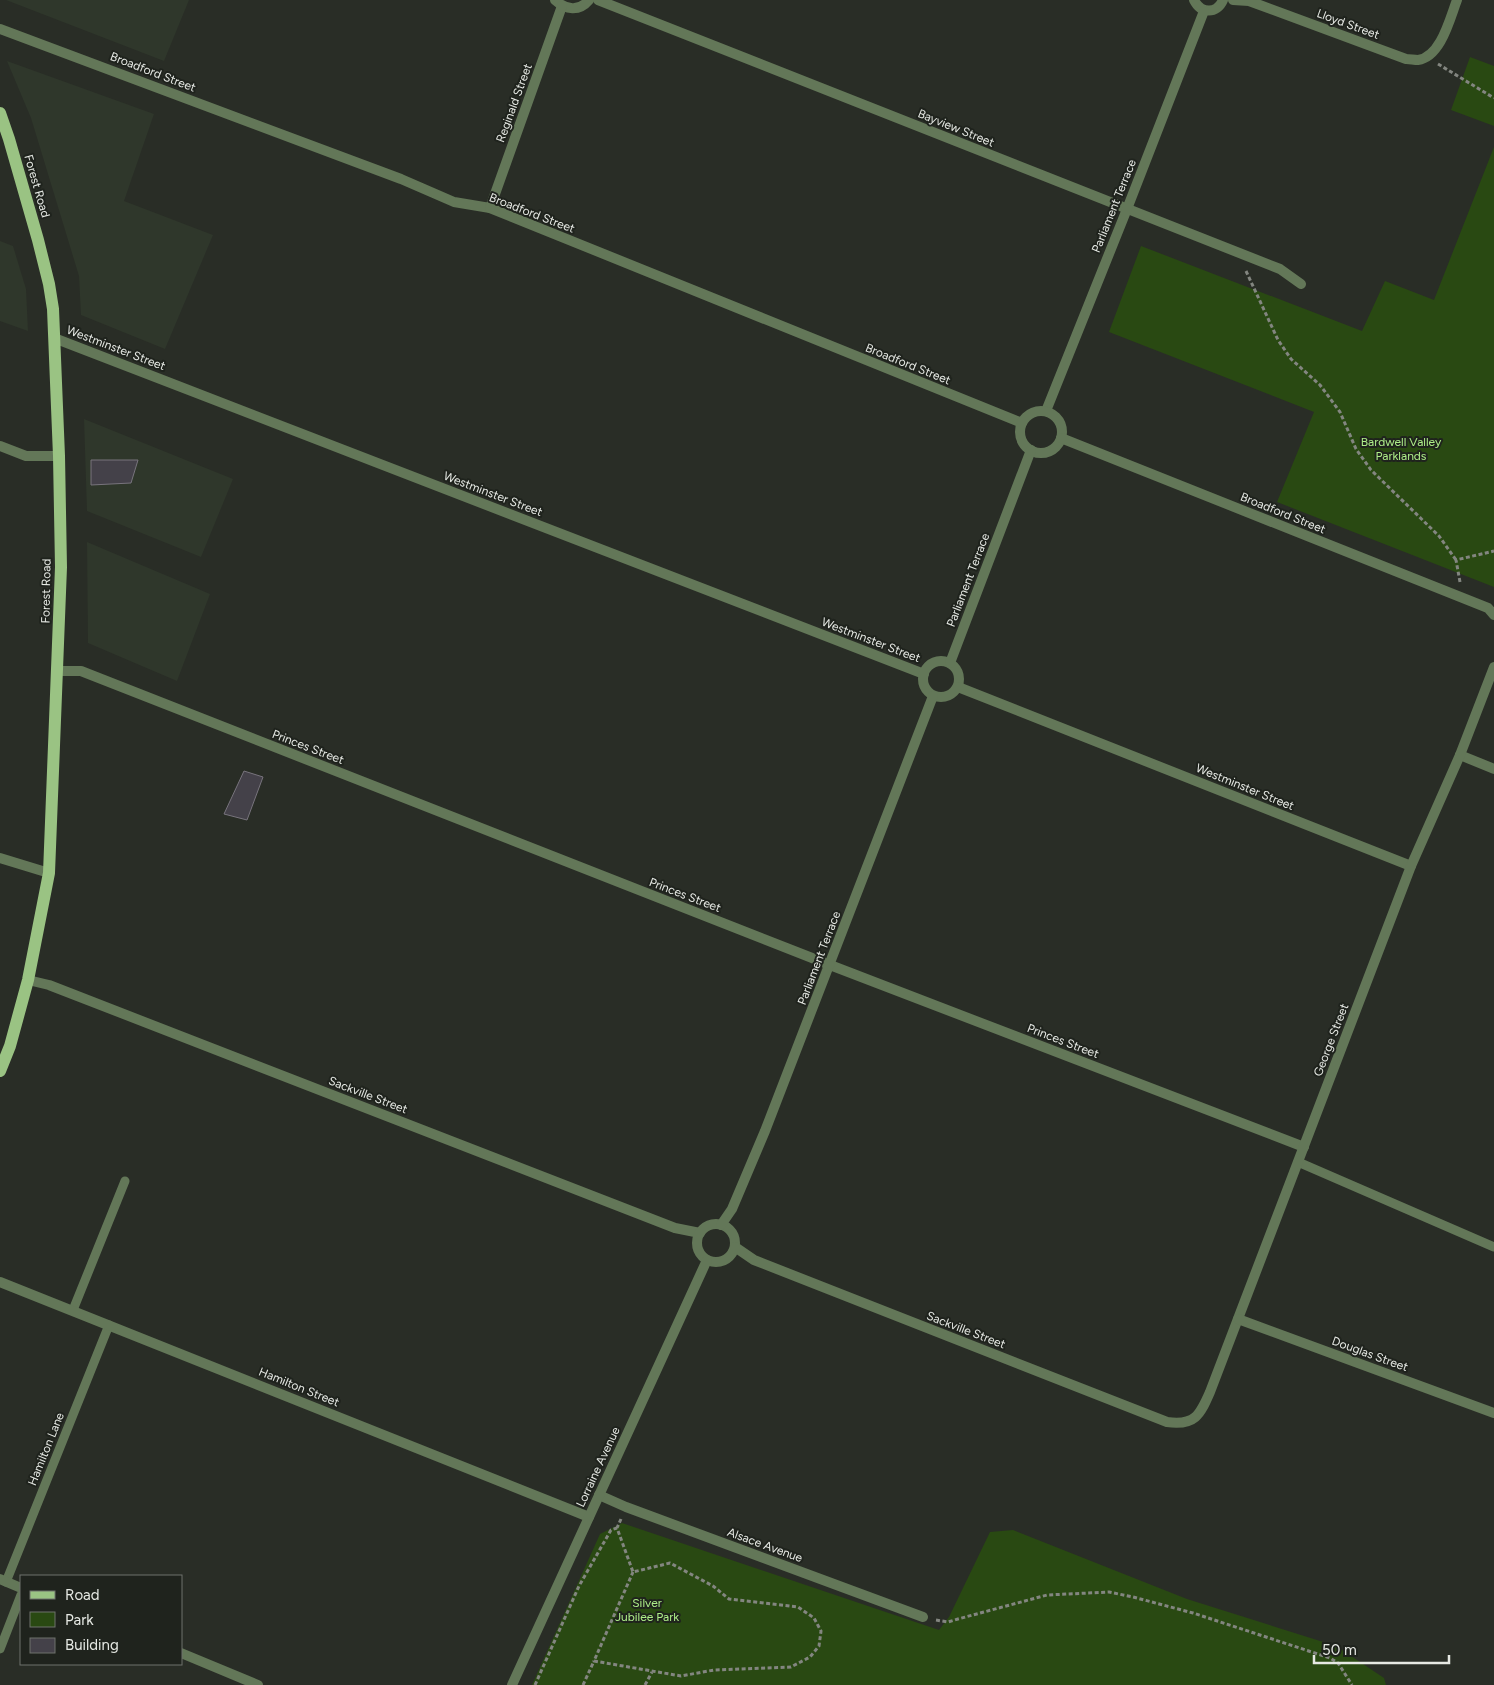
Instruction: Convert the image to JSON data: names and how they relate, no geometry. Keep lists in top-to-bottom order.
{
  "streets": {
    "main road": ["Forest Road"],
    "street": [
      "Lloyd Street",
      "Broadford Street",
      "Reginald Street",
      "Bayview Street",
      "Parliament Terrace",
      "Westminster Street",
      "Princes Street",
      "George Street",
      "Sackville Street",
      "Douglas Street",
      "Hamilton Street",
      "Lorraine Avenue",
      "Alsace Avenue"
    ],
    "lane": ["Hamilton Lane"]
  },
  "crossings": [
    ["Broadford Street", "Reginald Street"],
    ["Broadford Street", "Parliament Terrace"],
    ["Bayview Street", "Parliament Terrace"],
    ["Forest Road", "Westminster Street"],
    ["Forest Road", "Princes Street"],
    ["Forest Road", "Sackville Street"],
    ["Parliament Terrace", "Westminster Street"],
    ["Parliament Terrace", "Princes Street"],
    ["Parliament Terrace", "Sackville Street"],
    ["Parliament Terrace", "Lorraine Avenue"],
    ["Westminster Street", "George Street"],
    ["Princes Street", "George Street"],
    ["George Street", "Sackville Street"],
    ["George Street", "Douglas Street"],
    ["Sackville Street", "Lorraine Avenue"],
    ["Hamilton Street", "Hamilton Lane"],
    ["Hamilton Street", "Lorraine Avenue"],
    ["Lorraine Avenue", "Alsace Avenue"]
  ],
  "parks": ["Bardwell Valley Parklands", "Silver Jubilee Park"],
  "legend": ["Road", "Park", "Building"],
  "scale_bar": "50 m"
}
